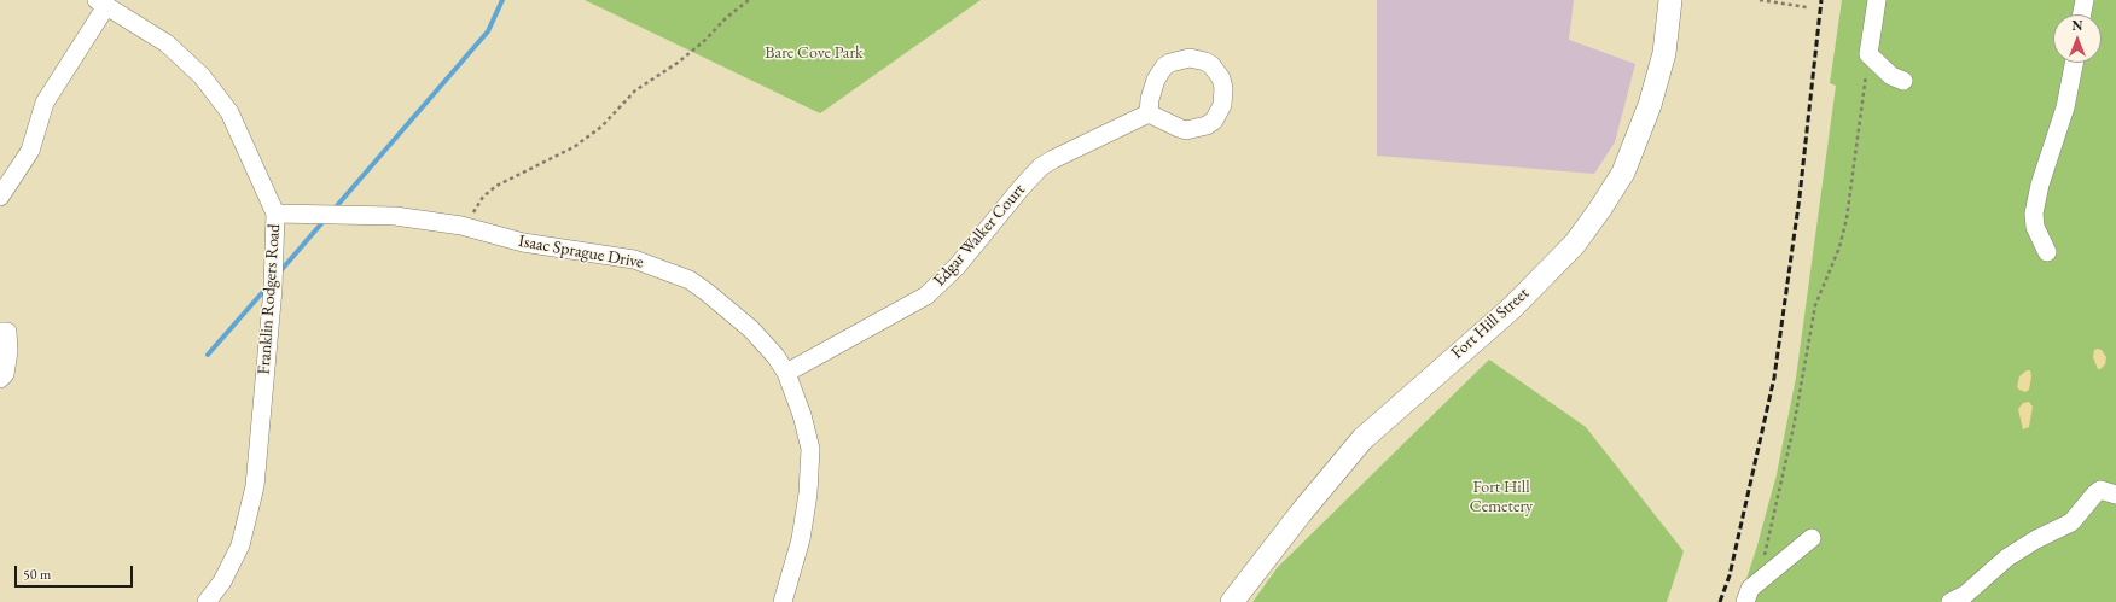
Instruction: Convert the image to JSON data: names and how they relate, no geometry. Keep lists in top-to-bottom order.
{
  "streets": {
    "main road": ["Fort Hill Street"],
    "street": ["Edgar Walker Court", "Isaac Sprague Drive", "Franklin Rodgers Road"]
  },
  "crossings": [
    ["Edgar Walker Court", "Isaac Sprague Drive"],
    ["Isaac Sprague Drive", "Franklin Rodgers Road"]
  ],
  "parks": ["Bare Cove Park", "Fort Hill Cemetery"],
  "scale_bar": "50 m",
  "north": "top"
}
